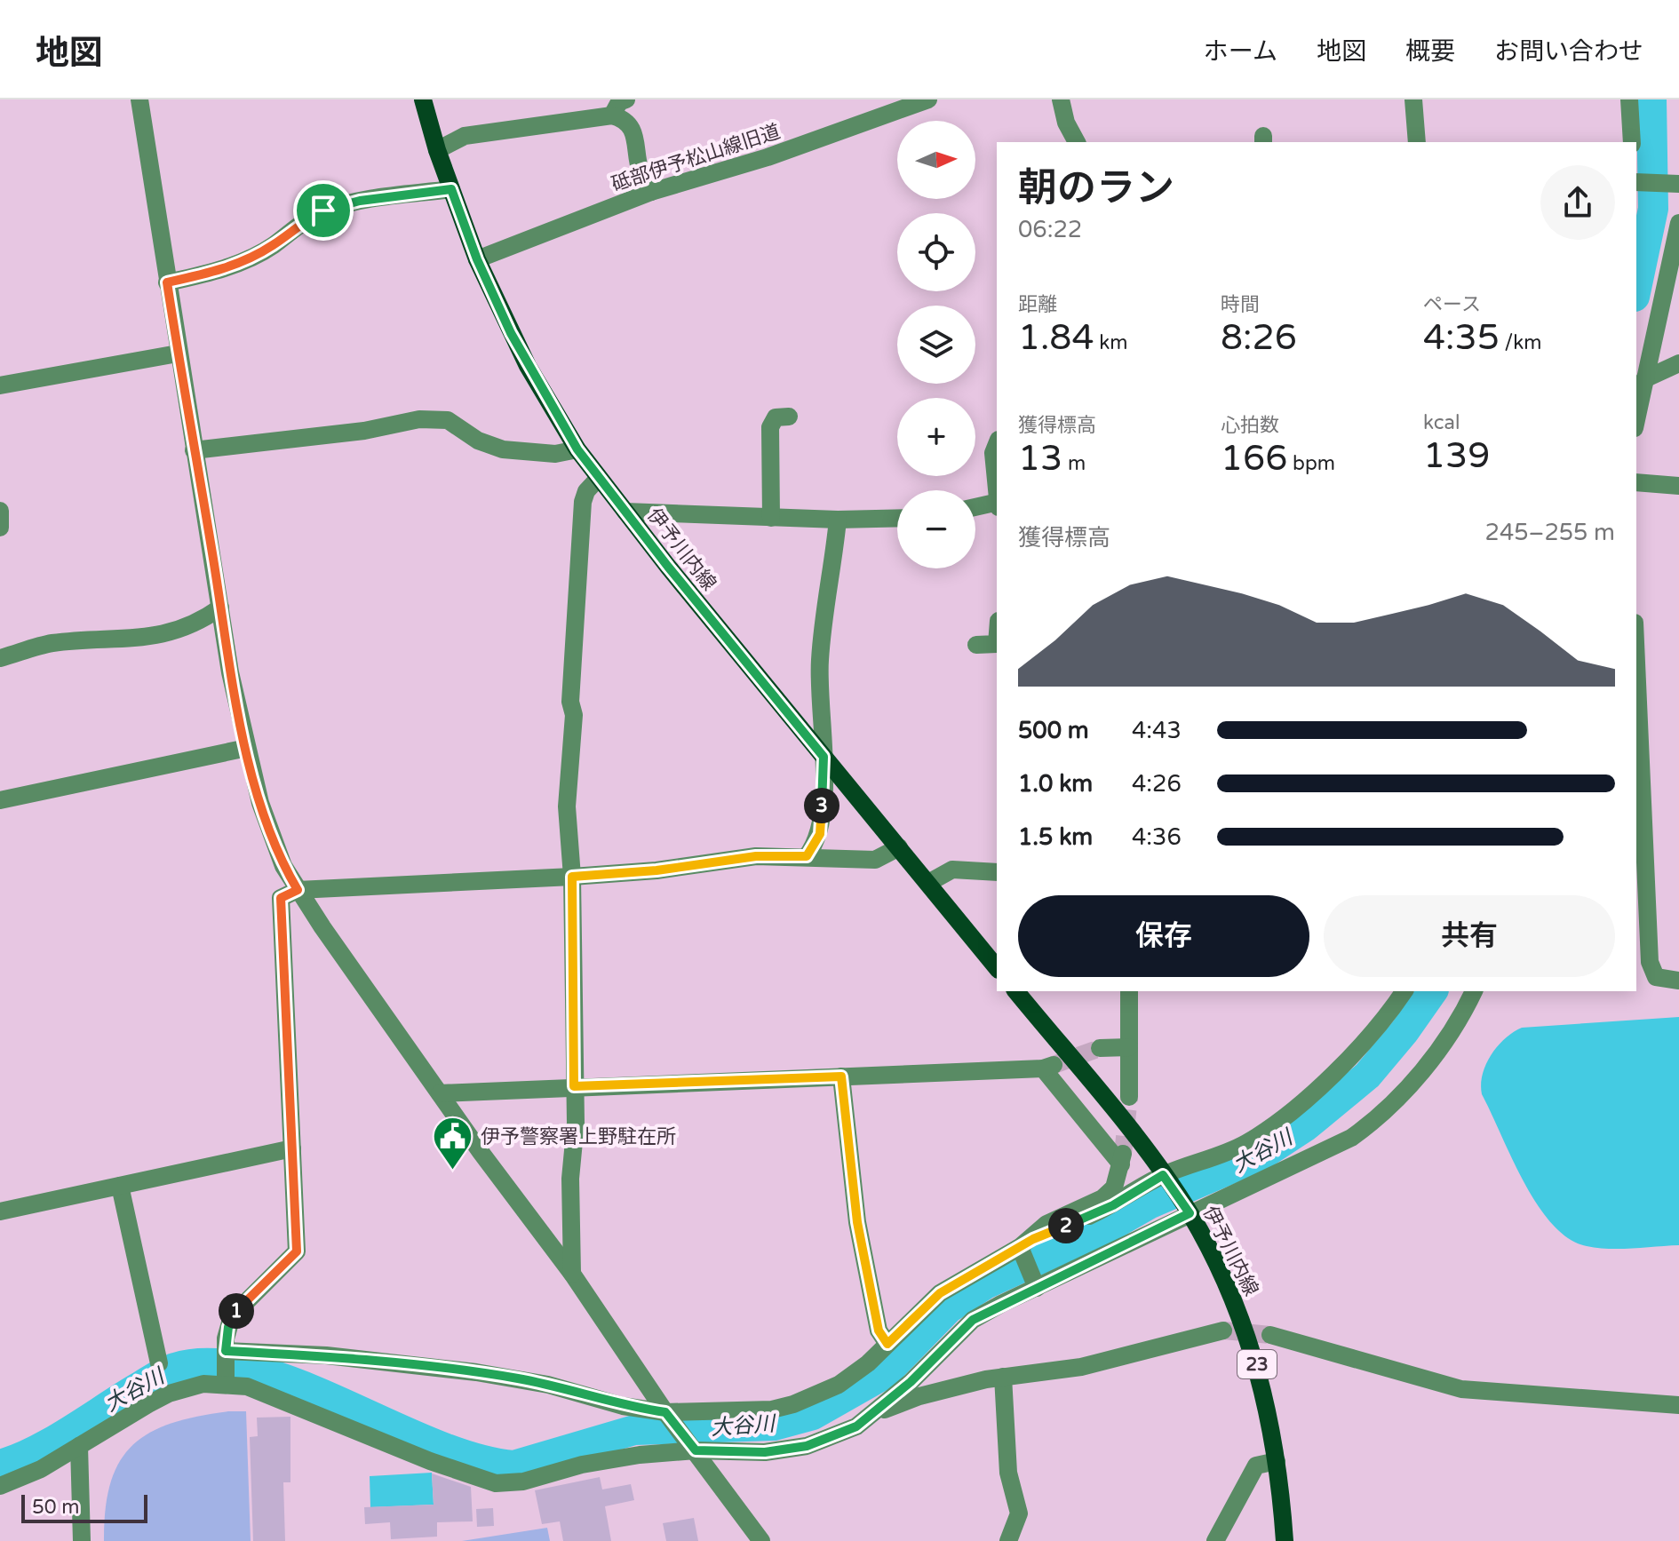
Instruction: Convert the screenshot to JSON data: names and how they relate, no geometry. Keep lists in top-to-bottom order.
{
  "streets": {
    "main road": ["伊予川内線", "23"],
    "street": ["砥部伊予松山線旧道"]
  },
  "crossings": [
    ["砥部伊予松山線旧道", "伊予川内線"]
  ],
  "water": ["大谷川"],
  "places": {
    "public building": ["伊予警察署上野駐在所"]
  },
  "scale_bar": "50 m",
  "north": "right",
  "page": {
    "header": "地図",
    "nav": [
      "ホーム",
      "地図",
      "概要",
      "お問い合わせ"
    ],
    "map_buttons": ["+", "−"],
    "heading": ["朝のラン", "06:22"],
    "stats": [
      ["距離", "1.84 km"],
      ["時間", "8:26"],
      ["ペース", "4:35 /km"],
      ["獲得標高", "13 m"],
      ["心拍数", "166 bpm"],
      ["kcal", "139"]
    ],
    "chart": ["獲得標高", "245–255 m"],
    "list": [
      {
        "name": "500 m",
        "note": "4:43"
      },
      {
        "name": "1.0 km",
        "note": "4:26"
      },
      {
        "name": "1.5 km",
        "note": "4:36"
      }
    ],
    "pins": ["3", "2", "1"],
    "buttons": ["保存", "共有"],
    "scale": "50 m"
  }
}
